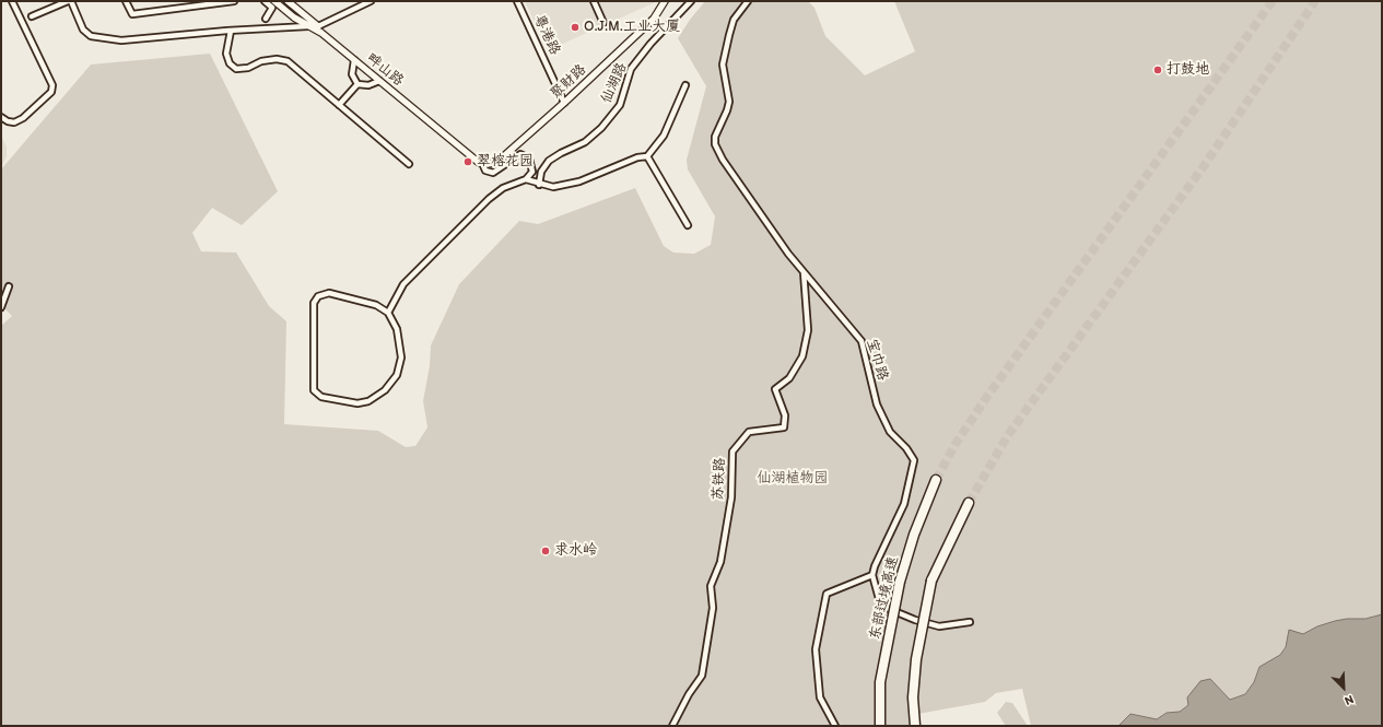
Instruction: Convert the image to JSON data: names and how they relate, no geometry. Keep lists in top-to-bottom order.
{
  "streets": {
    "highway": ["东部过境高速"],
    "street": [
      "粤港路",
      "畔山路",
      "聚财路",
      "仙湖路",
      "宝巾路",
      "苏铁路"
    ]
  },
  "crossings": [
    ["粤港路", "聚财路"],
    ["畔山路", "聚财路"],
    ["宝巾路", "苏铁路"]
  ],
  "parks": ["仙湖植物园"],
  "places": [
    "O.J.M.工业大厦",
    "打鼓地",
    "翠榕花园",
    "求水岭"
  ],
  "north": "bottom right"
}
